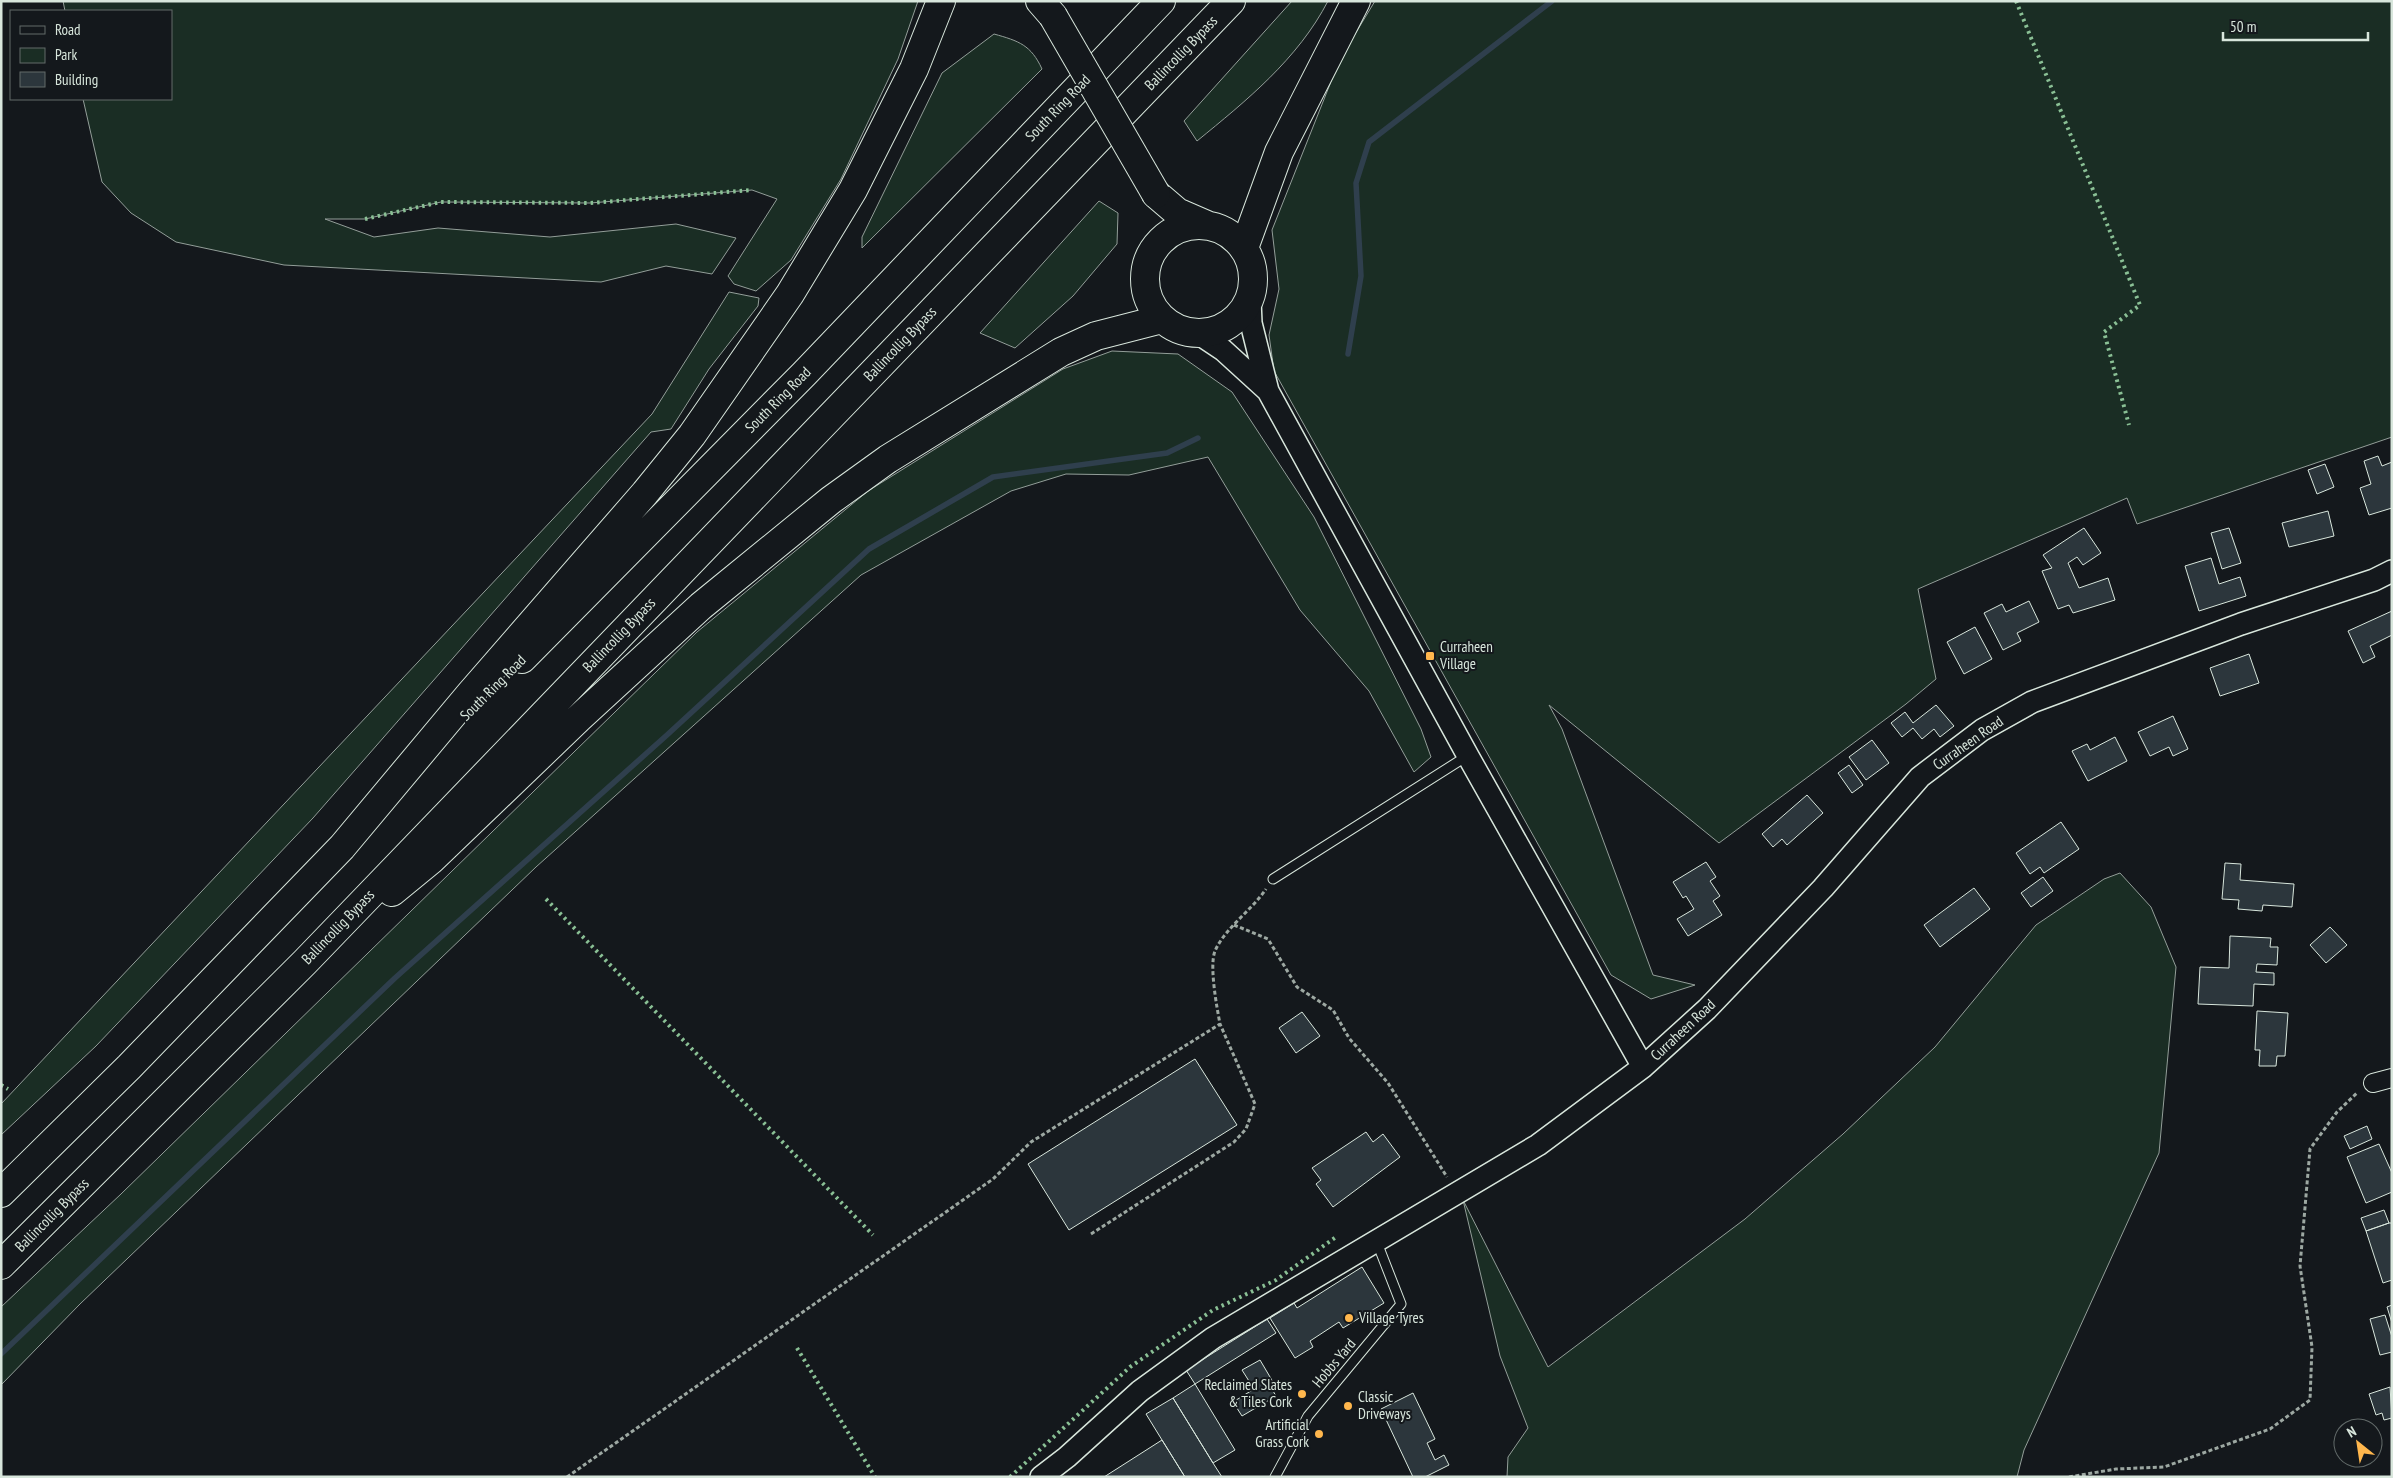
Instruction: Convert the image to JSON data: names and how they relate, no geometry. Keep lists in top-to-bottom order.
{
  "streets": {
    "highway": ["Ballincollig Bypass", "South Ring Road"],
    "street": ["Curraheen Road"],
    "lane": ["Hobbs Yard"]
  },
  "crossings": [
    ["Curraheen Road", "Hobbs Yard"]
  ],
  "places": {
    "transit": ["Curraheen Village"],
    "other": [
      "Village Tyres",
      "Reclaimed Slates & Tiles Cork",
      "Classic Driveways",
      "Artificial Grass Cork"
    ]
  },
  "legend": ["Road", "Park", "Building"],
  "scale_bar": "50 m",
  "north": "top left"
}
